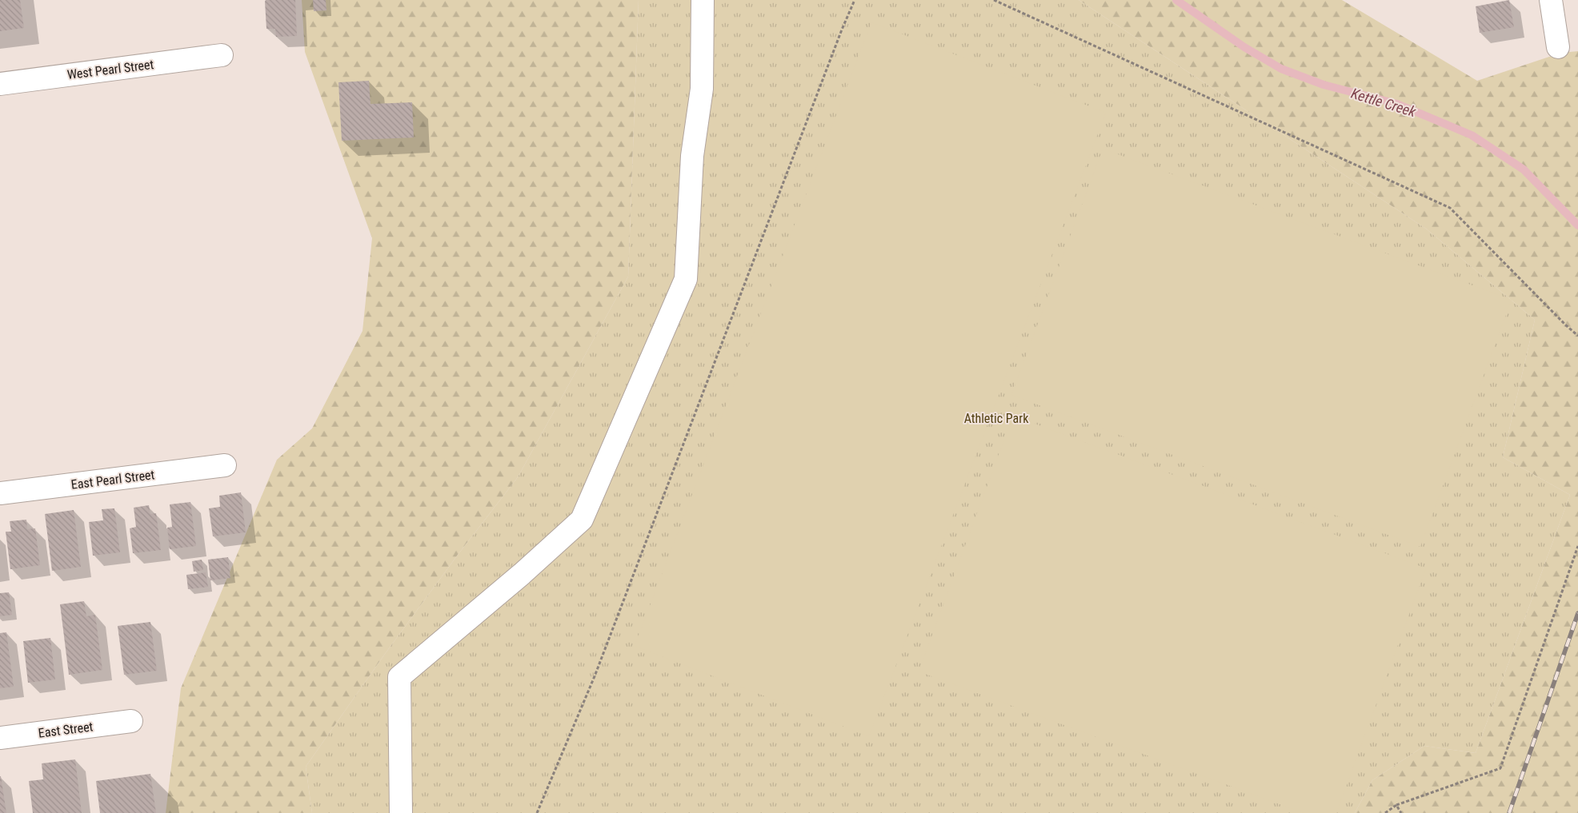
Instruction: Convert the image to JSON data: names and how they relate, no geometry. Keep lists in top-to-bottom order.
{
  "streets": {
    "street": ["West Pearl Street", "East Pearl Street", "East Street"]
  },
  "water": ["Kettle Creek"],
  "parks": ["Athletic Park"]
}
